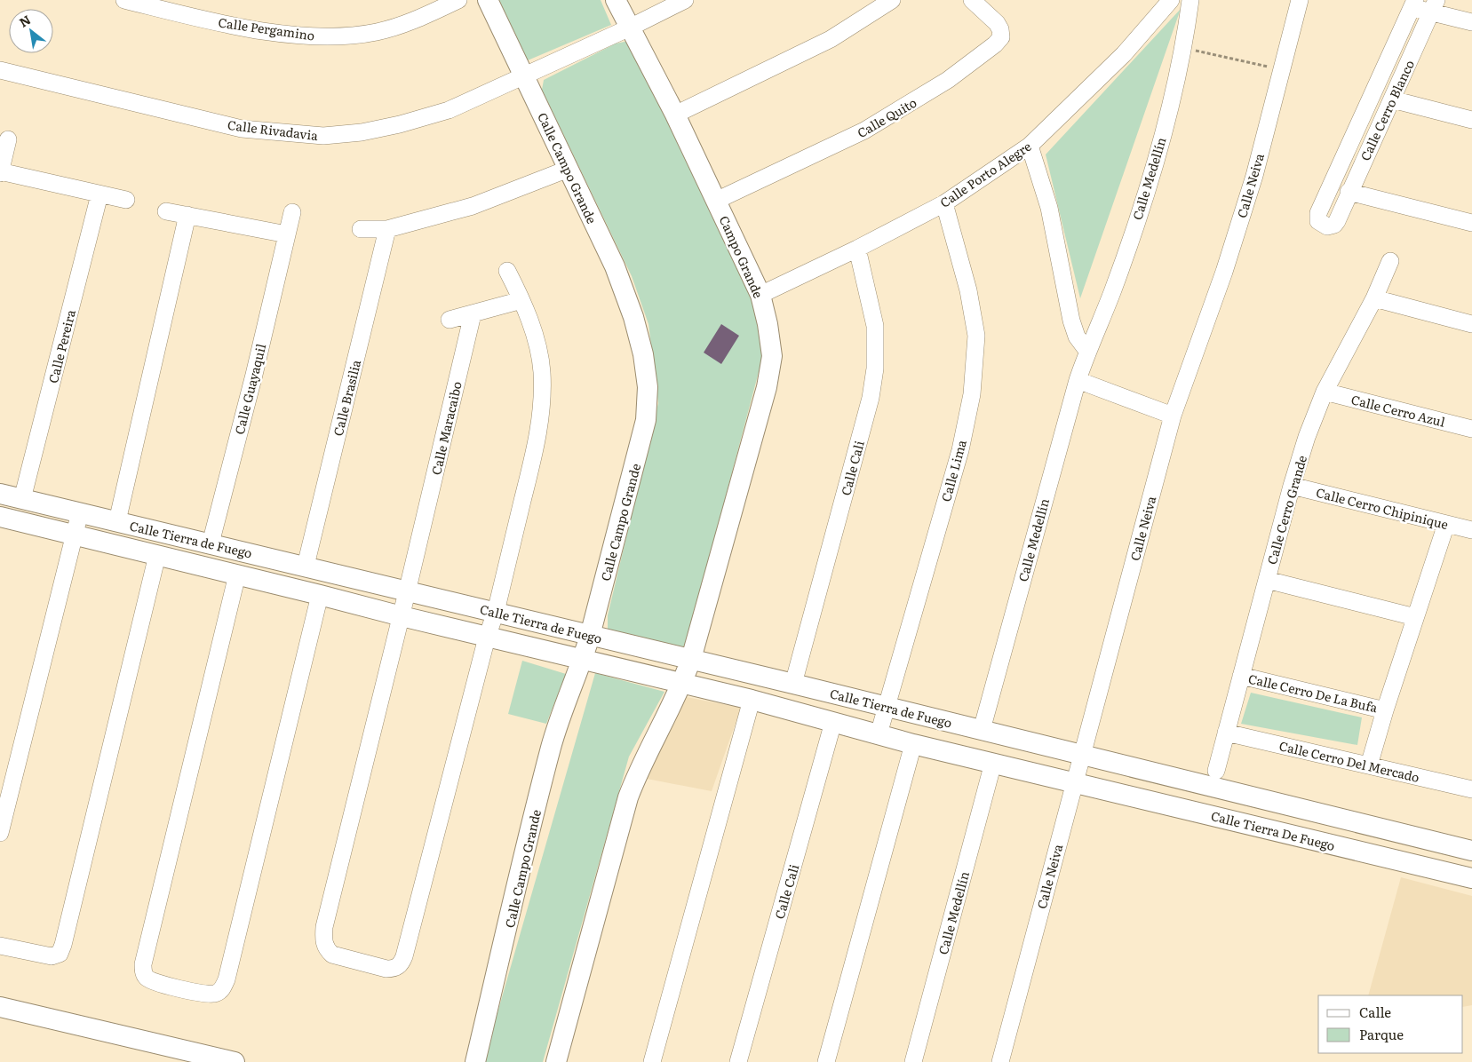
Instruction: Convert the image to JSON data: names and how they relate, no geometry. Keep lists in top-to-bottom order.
{
  "streets": {
    "street": [
      "Calle Pergamino",
      "Calle Cerro Blanco",
      "Calle Quito",
      "Calle Rivadavia",
      "Calle Campo Grande",
      "Calle Porto Alegre",
      "Calle Medellín",
      "Calle Neiva",
      "Campo Grande",
      "Calle Pereira",
      "Calle Guayaquil",
      "Calle Brasilia",
      "Calle Cerro Azul",
      "Calle Maracaibo",
      "Calle Cali",
      "Calle Lima",
      "Calle Cerro Chipinique",
      "Calle Cerro Grande",
      "Calle Tierra de Fuego",
      "Calle Cerro De La Bufa",
      "Calle Cerro Del Mercado",
      "Calle Tierra De Fuego"
    ]
  },
  "crossings": [
    ["Calle Quito", "Campo Grande"],
    ["Calle Rivadavia", "Calle Campo Grande"],
    ["Calle Rivadavia", "Campo Grande"],
    ["Calle Campo Grande", "Calle Tierra de Fuego"],
    ["Calle Porto Alegre", "Campo Grande"],
    ["Calle Porto Alegre", "Calle Cali"],
    ["Calle Porto Alegre", "Calle Lima"],
    ["Calle Medellín", "Calle Tierra de Fuego"],
    ["Calle Neiva", "Calle Tierra de Fuego"],
    ["Calle Neiva", "Calle Tierra De Fuego"],
    ["Campo Grande", "Calle Tierra de Fuego"],
    ["Calle Pereira", "Calle Tierra de Fuego"],
    ["Calle Guayaquil", "Calle Tierra de Fuego"],
    ["Calle Brasilia", "Calle Tierra de Fuego"],
    ["Calle Cerro Azul", "Calle Cerro Grande"],
    ["Calle Maracaibo", "Calle Tierra de Fuego"],
    ["Calle Cali", "Calle Tierra de Fuego"],
    ["Calle Lima", "Calle Tierra de Fuego"],
    ["Calle Cerro Chipinique", "Calle Cerro Grande"],
    ["Calle Cerro Grande", "Calle Cerro De La Bufa"],
    ["Calle Cerro Grande", "Calle Cerro Del Mercado"],
    ["Calle Tierra de Fuego", "Calle Tierra De Fuego"]
  ],
  "legend": ["Calle", "Parque"],
  "north": "top left"
}
